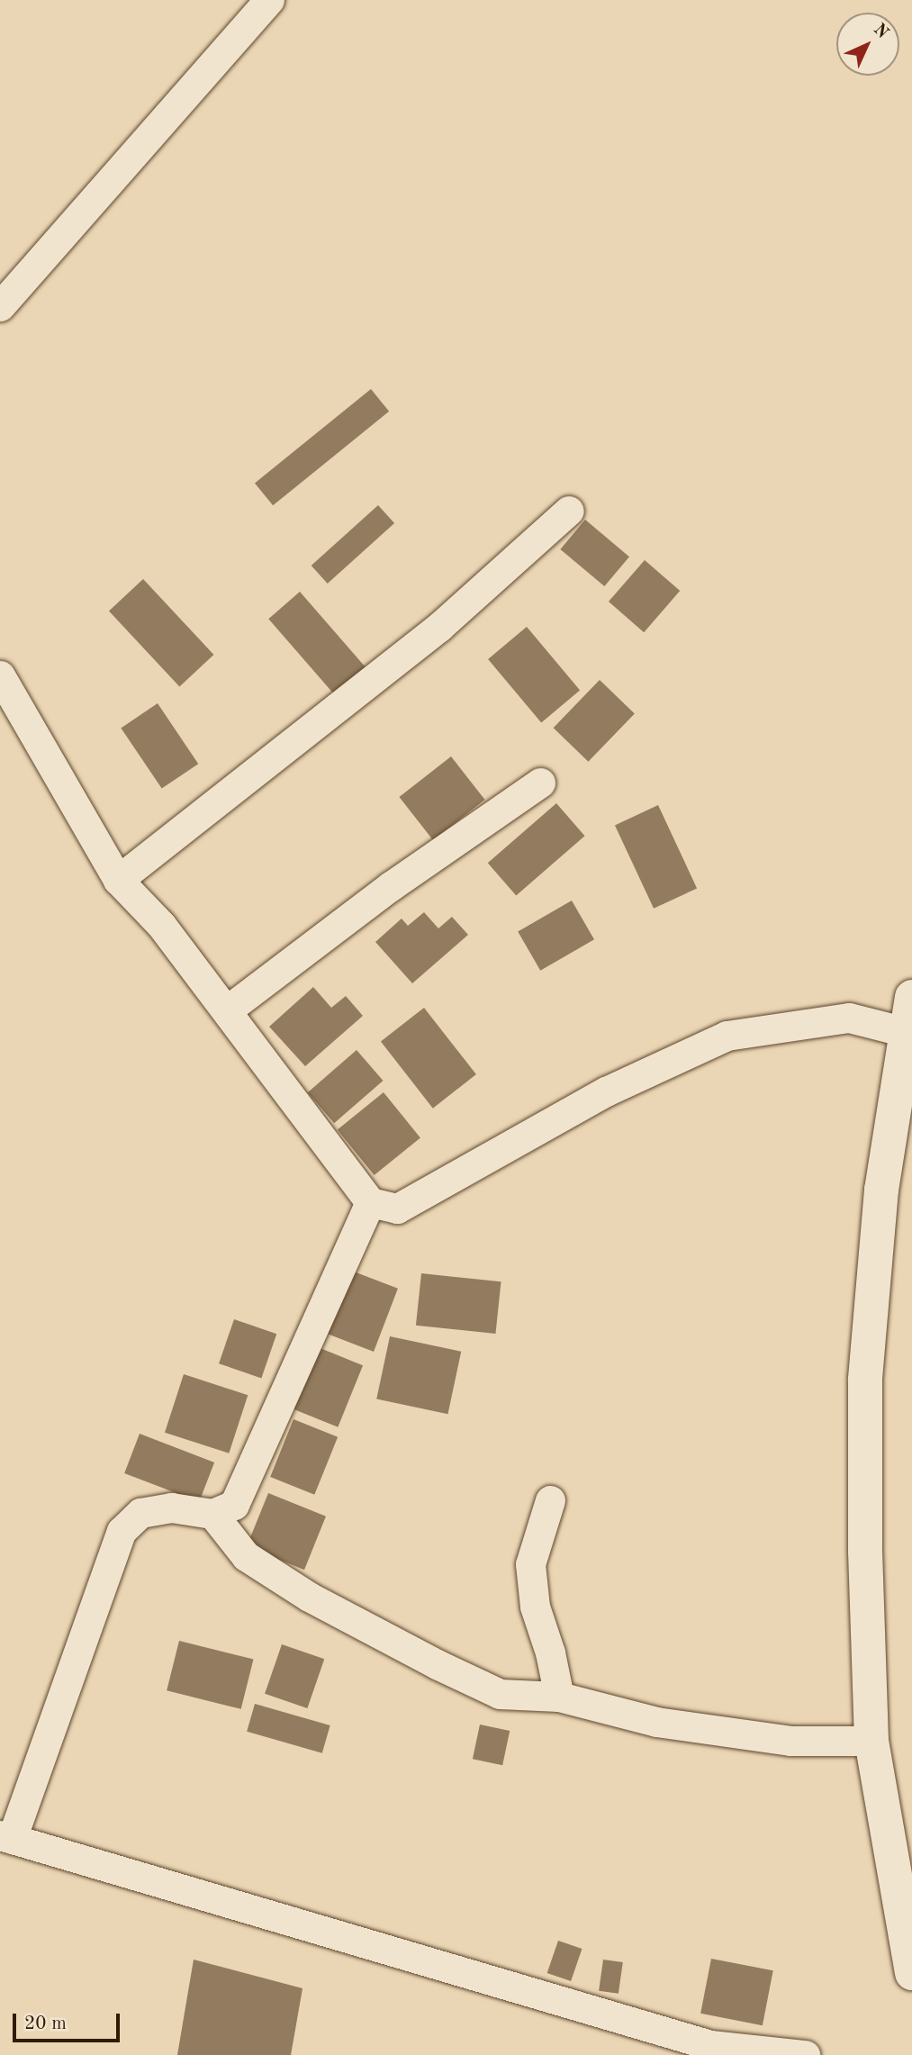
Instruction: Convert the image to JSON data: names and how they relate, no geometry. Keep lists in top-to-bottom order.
{
  "scale_bar": "20 m",
  "north": "top right"
}
